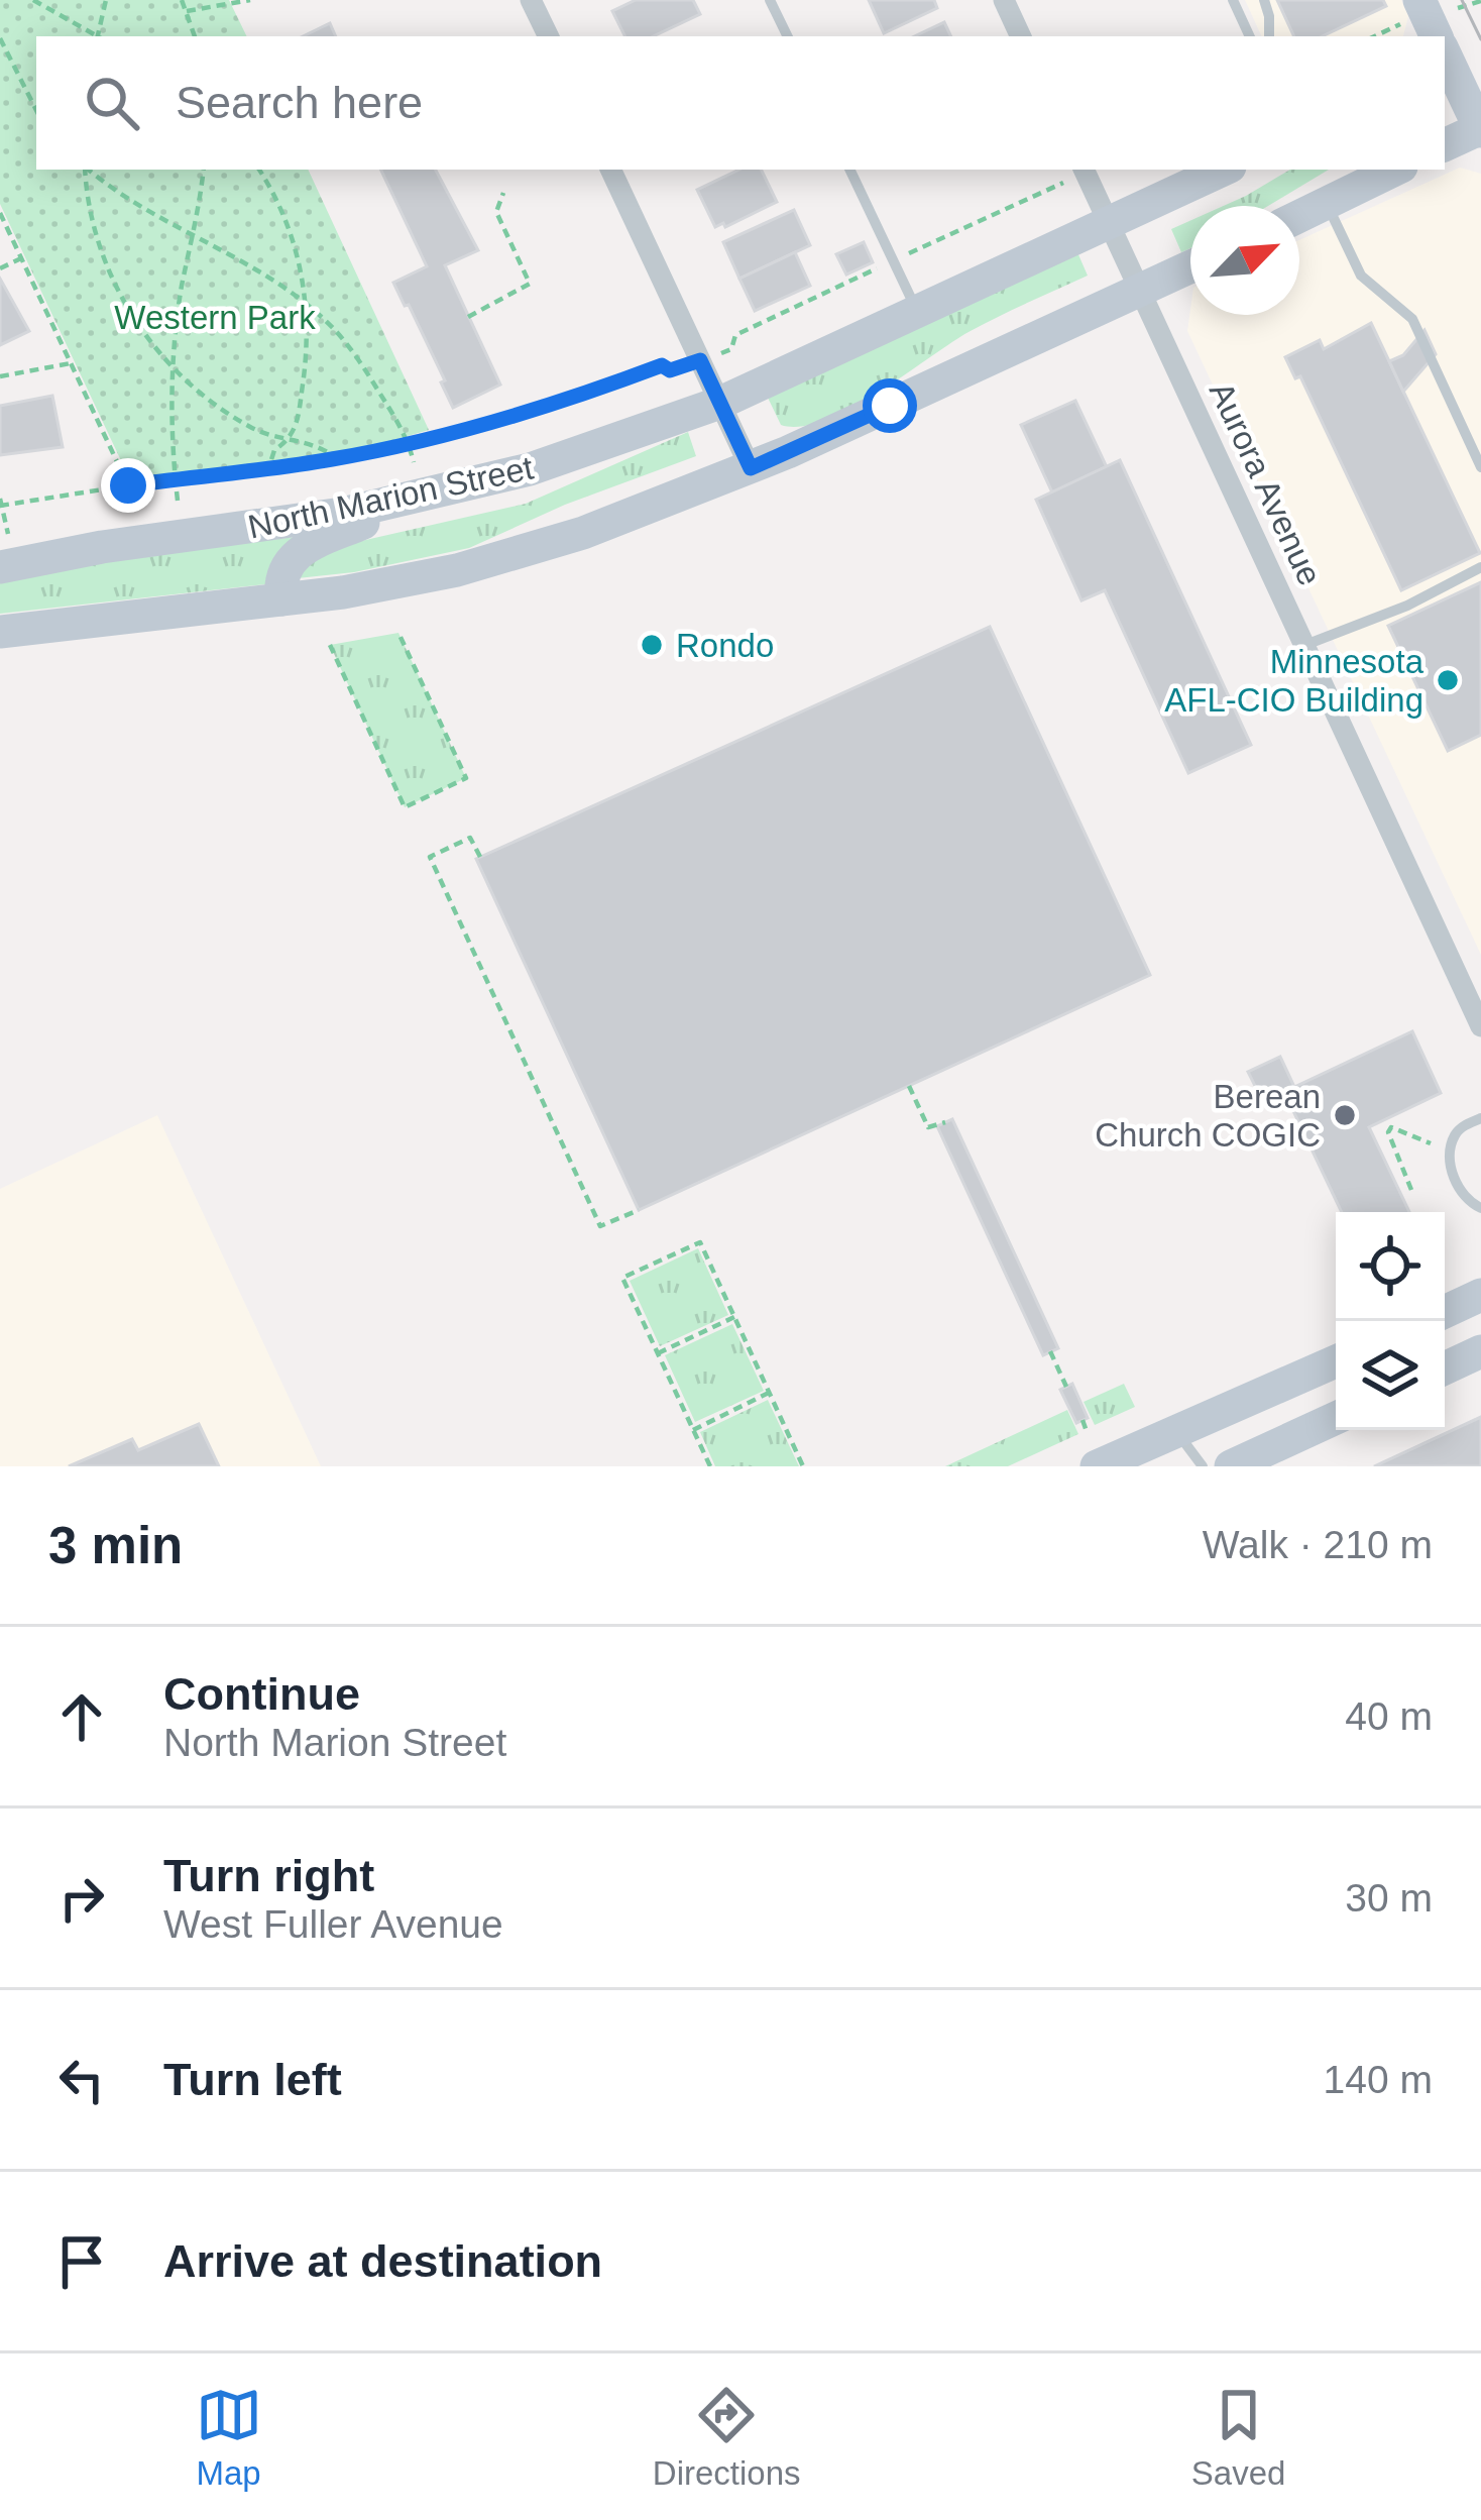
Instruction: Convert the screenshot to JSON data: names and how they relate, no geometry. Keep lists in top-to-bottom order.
{
  "streets": {
    "main road": ["North Marion Street"],
    "street": ["Aurora Avenue"]
  },
  "crossings": [
    ["Aurora Avenue", "North Marion Street"]
  ],
  "parks": ["Western Park"],
  "places": ["Rondo", "Minnesota AFL-CIO Building", "Berean Church COGIC"],
  "north": "top right",
  "page": {
    "search": "Search here",
    "heading": ["3 min", "Walk · 210 m"],
    "list": [
      ["Continue", "North Marion Street", "40 m"],
      ["Turn right", "West Fuller Avenue", "30 m"],
      ["Turn left", "140 m"],
      "Arrive at destination"
    ],
    "nav": ["Map", "Directions", "Saved"]
  }
}
